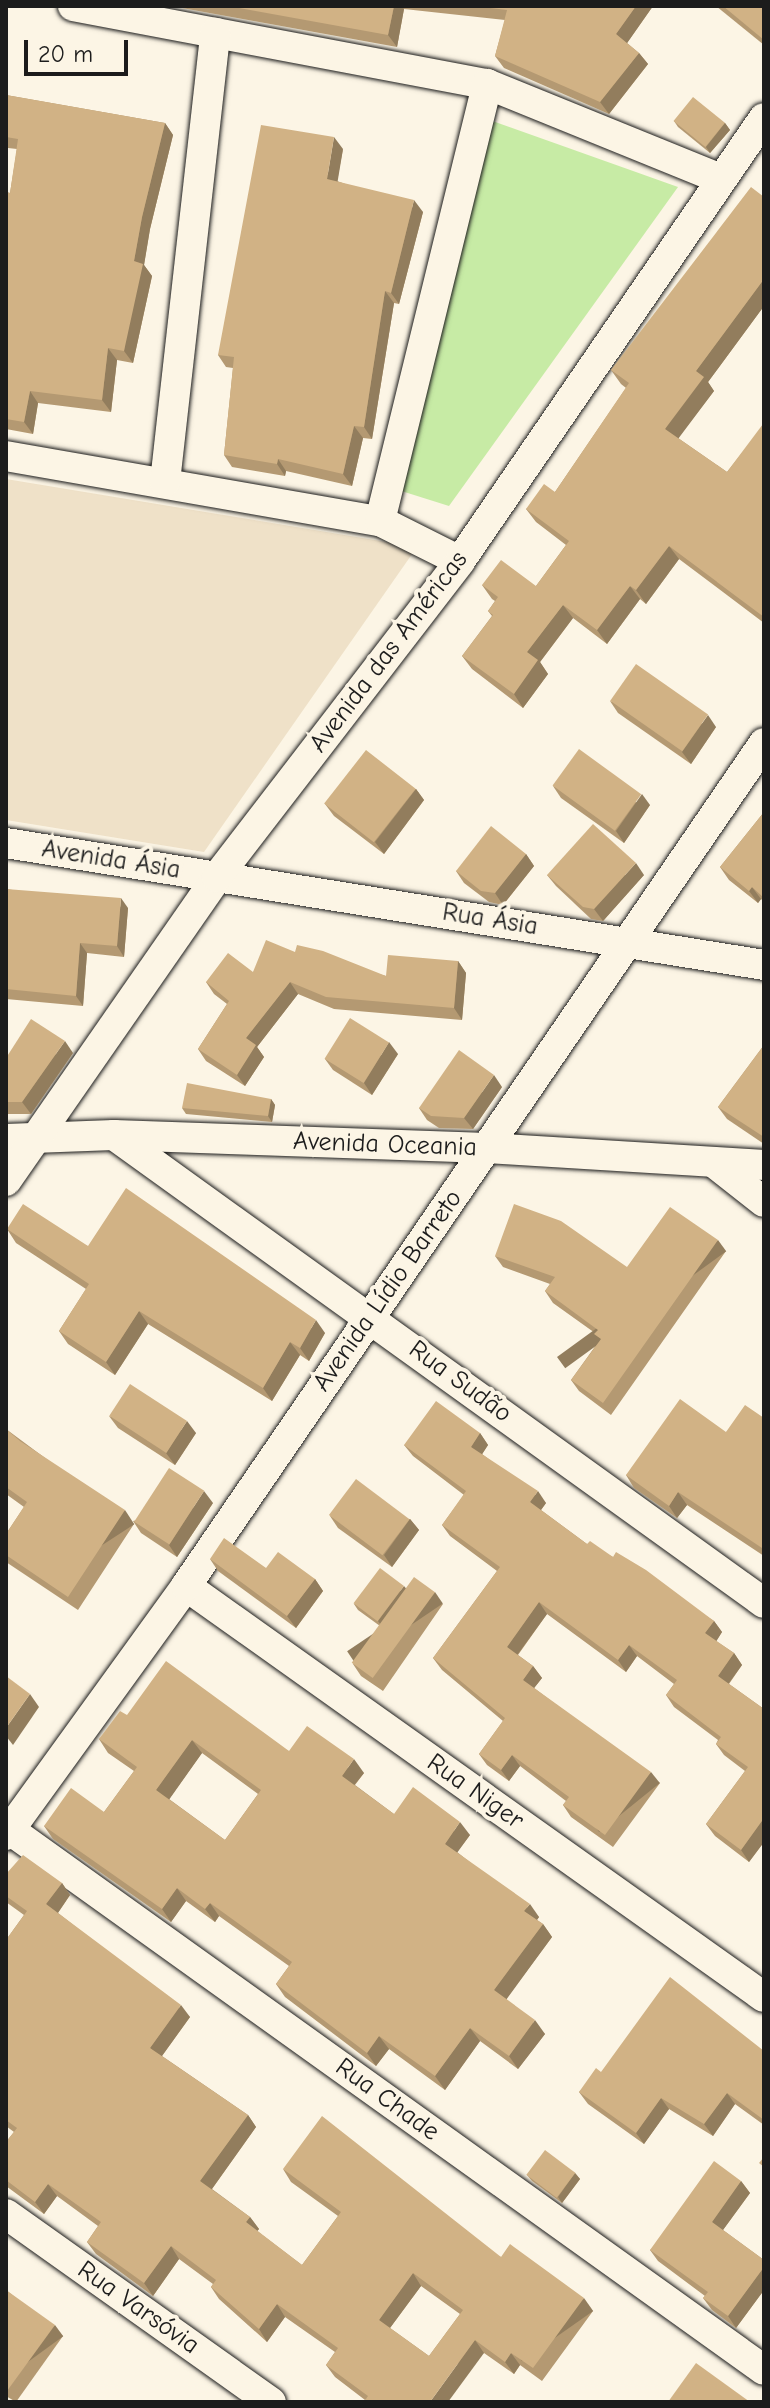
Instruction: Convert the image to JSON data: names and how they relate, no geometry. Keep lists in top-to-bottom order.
{
  "streets": {
    "street": [
      "Avenida das Américas",
      "Avenida Ásia",
      "Rua Ásia",
      "Avenida Oceania",
      "Avenida Lídio Barreto",
      "Rua Sudão",
      "Rua Niger",
      "Rua Chade",
      "Rua Varsóvia"
    ]
  },
  "crossings": [
    ["Avenida das Américas", "Avenida Ásia"],
    ["Avenida das Américas", "Rua Ásia"],
    ["Avenida das Américas", "Avenida Oceania"],
    ["Avenida Ásia", "Rua Ásia"],
    ["Rua Ásia", "Avenida Lídio Barreto"],
    ["Avenida Oceania", "Avenida Lídio Barreto"],
    ["Avenida Oceania", "Rua Sudão"],
    ["Avenida Lídio Barreto", "Rua Sudão"],
    ["Avenida Lídio Barreto", "Rua Niger"],
    ["Avenida Lídio Barreto", "Rua Chade"]
  ],
  "scale_bar": "20 m"
}
